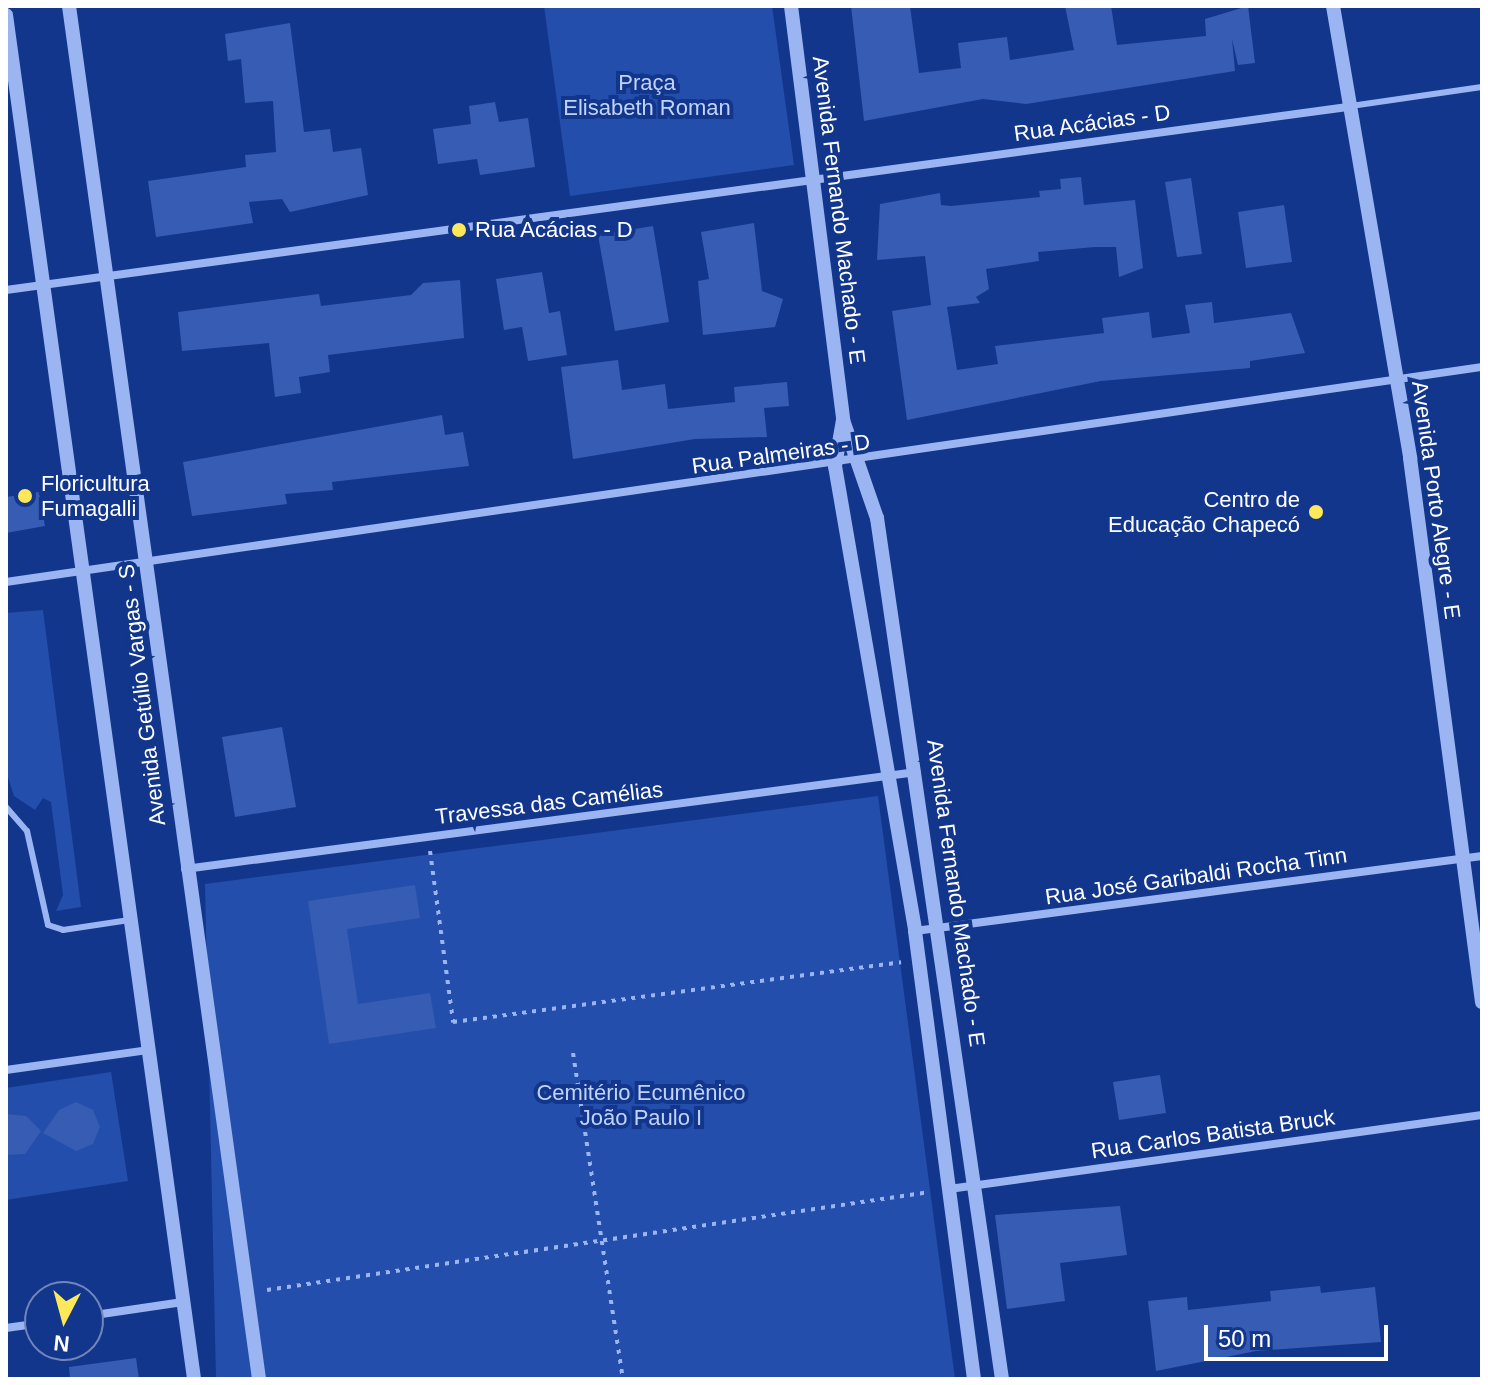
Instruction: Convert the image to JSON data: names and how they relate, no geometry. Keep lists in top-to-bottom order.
{
  "streets": {
    "street": [
      "Rua Acácias - D",
      "Avenida Fernando Machado - E",
      "Rua Palmeiras - D",
      "Avenida Porto Alegre - E",
      "Avenida Getúlio Vargas - S",
      "Travessa das Camélias",
      "Rua José Garibaldi Rocha Tinn",
      "Rua Carlos Batista Bruck"
    ]
  },
  "crossings": [
    ["Rua Acácias - D", "Avenida Fernando Machado - E"],
    ["Rua Acácias - D", "Avenida Porto Alegre - E"],
    ["Rua Acácias - D", "Avenida Getúlio Vargas - S"],
    ["Avenida Fernando Machado - E", "Rua Palmeiras - D"],
    ["Avenida Fernando Machado - E", "Travessa das Camélias"],
    ["Avenida Fernando Machado - E", "Rua José Garibaldi Rocha Tinn"],
    ["Avenida Fernando Machado - E", "Rua Carlos Batista Bruck"],
    ["Rua Palmeiras - D", "Avenida Porto Alegre - E"],
    ["Rua Palmeiras - D", "Avenida Getúlio Vargas - S"],
    ["Avenida Porto Alegre - E", "Rua José Garibaldi Rocha Tinn"],
    ["Avenida Getúlio Vargas - S", "Travessa das Camélias"]
  ],
  "parks": ["Praça Elisabeth Roman", "Cemitério Ecumênico João Paulo I"],
  "places": ["Rua Acácias - D", "Floricultura Fumagalli", "Centro de Educação Chapecó"],
  "scale_bar": "50 m",
  "north": "bottom"
}
